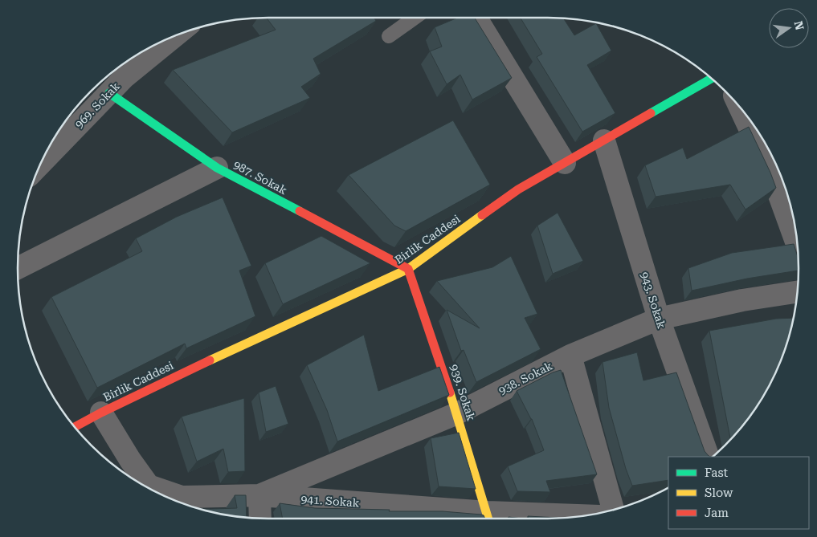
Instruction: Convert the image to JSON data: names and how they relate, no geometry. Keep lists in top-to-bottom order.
{
  "streets": {
    "main road": ["987. Sokak", "Birlik Caddesi", "939. Sokak"],
    "street": [
      "969. Sokak",
      "943. Sokak",
      "938. Sokak",
      "941. Sokak"
    ]
  },
  "crossings": [
    ["969. Sokak", "987. Sokak"],
    ["987. Sokak", "Birlik Caddesi"],
    ["987. Sokak", "939. Sokak"],
    ["Birlik Caddesi", "943. Sokak"],
    ["Birlik Caddesi", "939. Sokak"],
    ["Birlik Caddesi", "941. Sokak"],
    ["943. Sokak", "938. Sokak"],
    ["938. Sokak", "939. Sokak"],
    ["938. Sokak", "941. Sokak"],
    ["939. Sokak", "941. Sokak"]
  ],
  "legend": ["Fast", "Slow", "Jam"],
  "north": "right"
}
